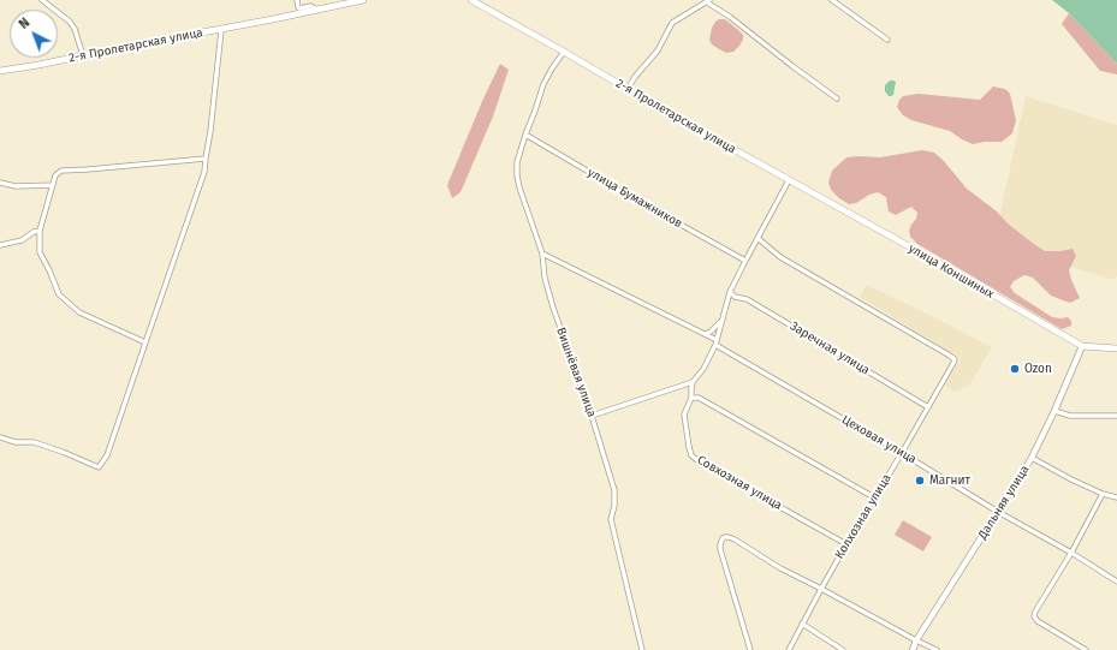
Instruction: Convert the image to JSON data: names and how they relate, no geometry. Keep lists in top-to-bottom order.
{
  "streets": {
    "main road": ["2-я Пролетарская улица", "улица Коншиных"],
    "street": [
      "улица Бумажников",
      "Заречная улица",
      "Вишнёвая улица",
      "Цеховая улица",
      "Совхозная улица",
      "Дальняя улица",
      "Колхозная улица"
    ]
  },
  "crossings": [
    ["2-я Пролетарская улица", "улица Коншиных"],
    ["2-я Пролетарская улица", "Вишнёвая улица"],
    ["улица Бумажников", "Вишнёвая улица"],
    ["улица Коншиных", "Дальняя улица"],
    ["Заречная улица", "Колхозная улица"],
    ["Вишнёвая улица", "Цеховая улица"],
    ["Цеховая улица", "Дальняя улица"],
    ["Цеховая улица", "Колхозная улица"],
    ["Совхозная улица", "Колхозная улица"]
  ],
  "places": ["Ozon", "Магнит"],
  "north": "top left"
}
